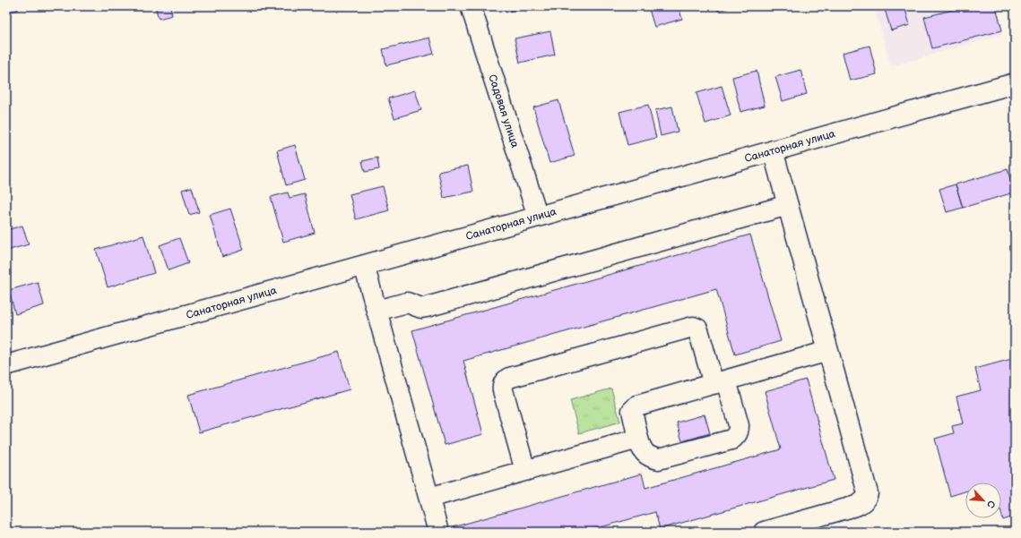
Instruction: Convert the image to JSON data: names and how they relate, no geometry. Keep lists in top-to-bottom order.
{
  "streets": {
    "street": ["Садовая улица", "Санаторная улица"]
  },
  "crossings": [
    ["Садовая улица", "Санаторная улица"]
  ],
  "north": "bottom right"
}
